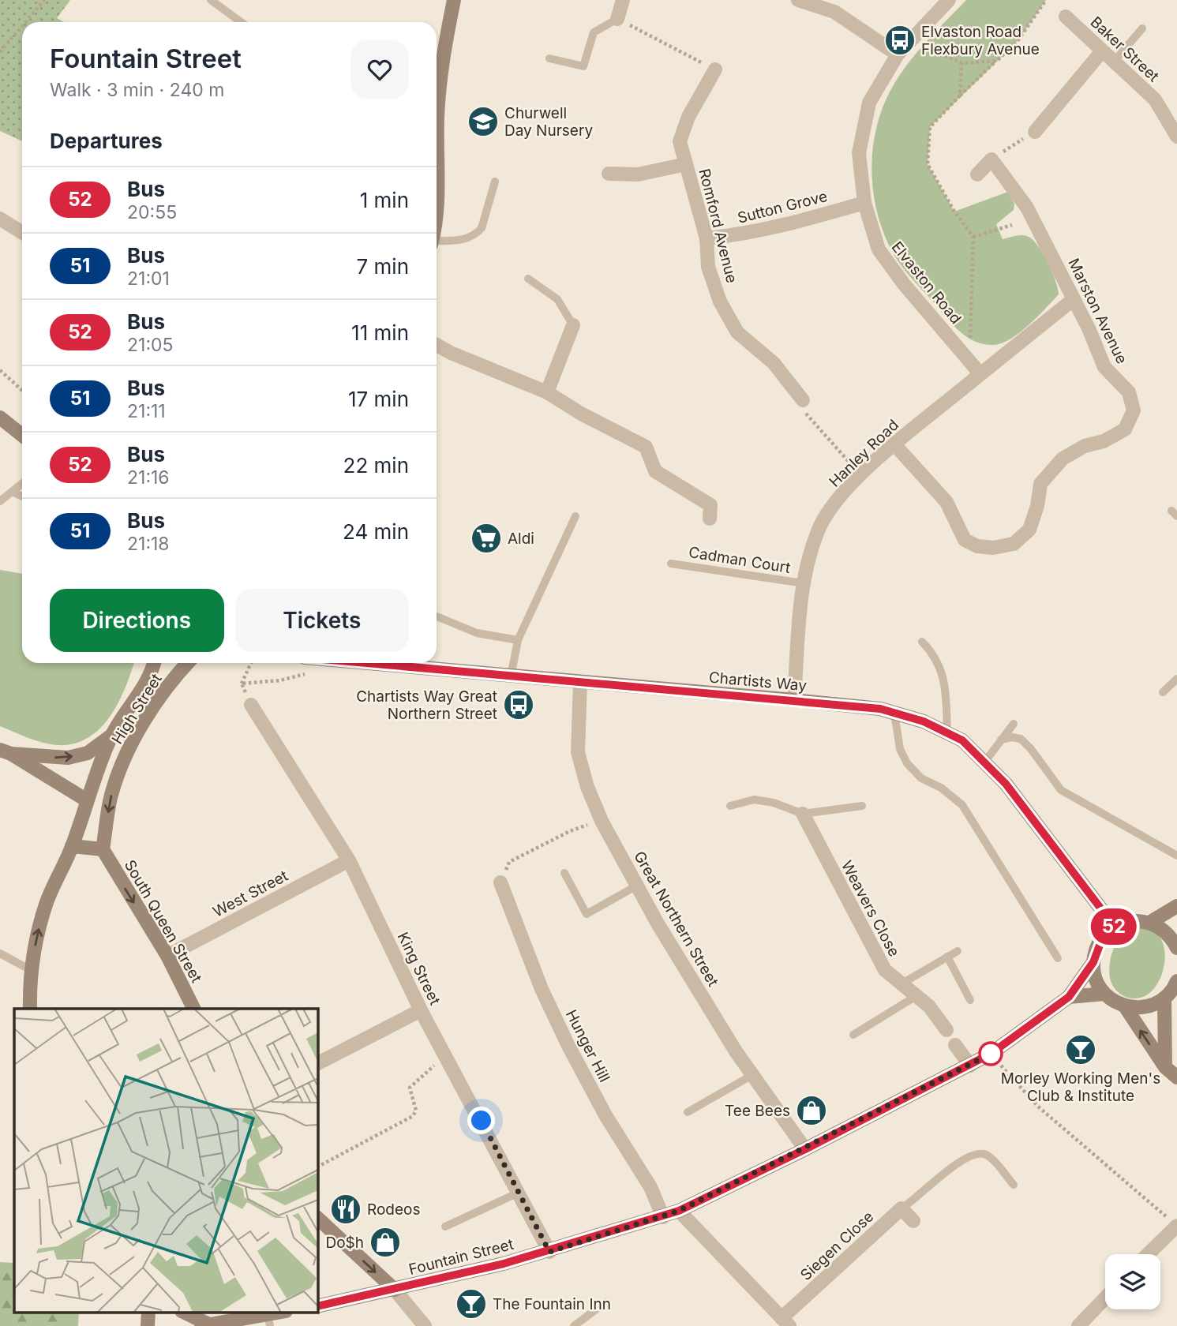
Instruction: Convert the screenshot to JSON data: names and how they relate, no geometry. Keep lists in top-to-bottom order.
{
  "streets": {
    "main road": [
      "Chartists Way",
      "High Street",
      "South Queen Street",
      "Fountain Street"
    ],
    "street": [
      "Baker Street",
      "Sutton Grove",
      "Romford Avenue",
      "Elvaston Road",
      "Marston Avenue",
      "Hanley Road",
      "West Street",
      "Weavers Close",
      "Great Northern Street",
      "King Street",
      "Hunger Hill",
      "Siegen Close"
    ],
    "lane": ["Cadman Court"]
  },
  "crossings": [
    ["Sutton Grove", "Romford Avenue"],
    ["Sutton Grove", "Elvaston Road"],
    ["Elvaston Road", "Hanley Road"],
    ["Marston Avenue", "Hanley Road"],
    ["Hanley Road", "Cadman Court"],
    ["Hanley Road", "Chartists Way"],
    ["Chartists Way", "Great Northern Street"],
    ["Chartists Way", "Fountain Street"],
    ["High Street", "South Queen Street"],
    ["West Street", "South Queen Street"],
    ["West Street", "King Street"],
    ["Great Northern Street", "Fountain Street"],
    ["King Street", "Fountain Street"],
    ["Hunger Hill", "Fountain Street"]
  ],
  "one_way": ["South Queen Street"],
  "places": {
    "bus stop": ["Elvaston Road Flexbury Avenue", "Chartists Way Great Northern Street"],
    "school or university": ["Churwell Day Nursery"],
    "supermarket": ["Aldi"],
    "bar": ["Morley Working Men's Club & Institute", "The Fountain Inn"],
    "shop": ["Tee Bees", "Do$h"],
    "restaurant": ["Rodeos"]
  },
  "lines": ["bus line 52"],
  "page": {
    "on_map": "52",
    "heading": [
      ["Fountain Street", "Walk · 3 min · 240 m"],
      "Departures"
    ],
    "list": [
      {
        "mark": "52",
        "name": "Bus",
        "note": "20:55",
        "value": "1 min"
      },
      {
        "mark": "51",
        "name": "Bus",
        "note": "21:01",
        "value": "7 min"
      },
      {
        "mark": "52",
        "name": "Bus",
        "note": "21:05",
        "value": "11 min"
      },
      {
        "mark": "51",
        "name": "Bus",
        "note": "21:11",
        "value": "17 min"
      },
      {
        "mark": "52",
        "name": "Bus",
        "note": "21:16",
        "value": "22 min"
      },
      {
        "mark": "51",
        "name": "Bus",
        "note": "21:18",
        "value": "24 min"
      }
    ],
    "buttons": ["Directions", "Tickets"]
  }
}
